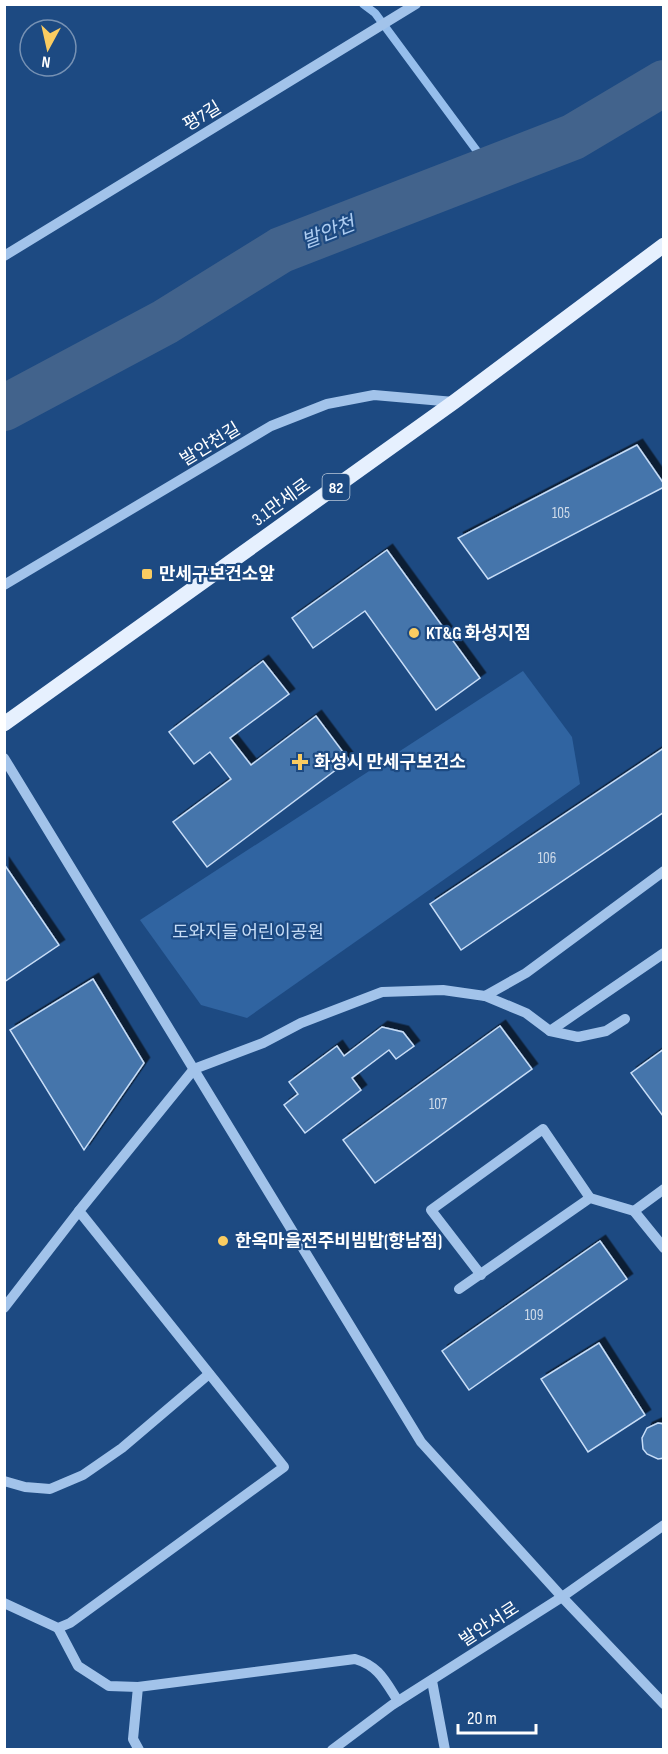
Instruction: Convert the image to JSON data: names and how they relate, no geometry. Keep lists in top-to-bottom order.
{
  "streets": {
    "main road": ["82", "3.1만세로"],
    "street": ["평7길", "발안천길", "발안서로"]
  },
  "crossings": [
    ["발안천길", "3.1만세로"]
  ],
  "water": ["발안천"],
  "parks": ["도와지들 어린이공원"],
  "places": {
    "transit": ["만세구보건소앞"],
    "other": ["KT&G 화성지점", "한옥마을전주비빔밥(향남점)"],
    "health": ["화성시 만세구보건소"]
  },
  "house_numbers": [
    "105",
    "106",
    "107",
    "109"
  ],
  "scale_bar": "20 m",
  "north": "bottom"
}
